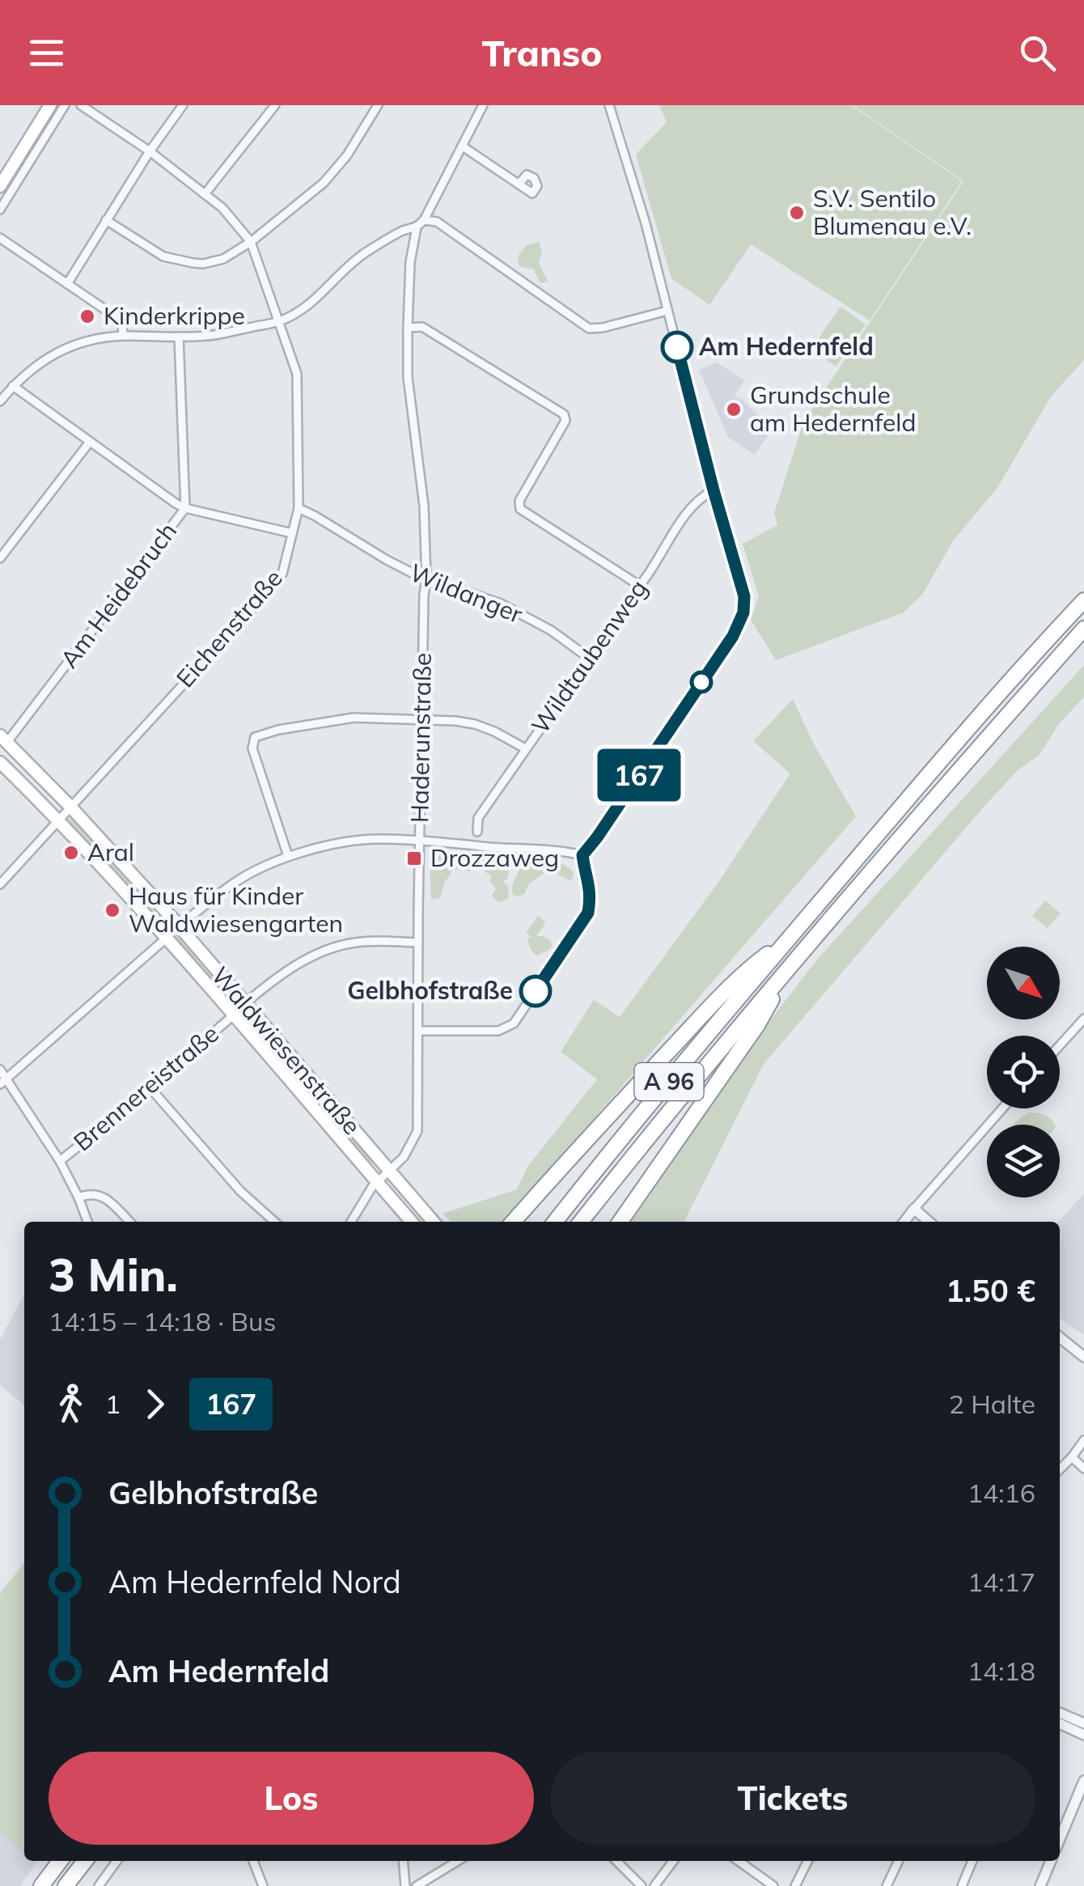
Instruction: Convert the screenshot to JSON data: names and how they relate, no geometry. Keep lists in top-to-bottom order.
{
  "streets": {
    "highway": ["A 96"],
    "main road": ["Waldwiesenstraße"],
    "street": [
      "Wildanger",
      "Am Heidebruch",
      "Eichenstraße",
      "Wildtaubenweg",
      "Haderunstraße",
      "Brennereistraße"
    ]
  },
  "crossings": [
    ["Wildanger", "Eichenstraße"],
    ["Wildanger", "Wildtaubenweg"],
    ["Wildanger", "Haderunstraße"],
    ["Am Heidebruch", "Waldwiesenstraße"],
    ["Eichenstraße", "Waldwiesenstraße"],
    ["Haderunstraße", "Waldwiesenstraße"],
    ["Waldwiesenstraße", "Brennereistraße"]
  ],
  "places": {
    "other": [
      "S.V. Sentilo Blumenau e.V.",
      "Kinderkrippe",
      "Am Hedernfeld",
      "Grundschule am Hedernfeld",
      "Aral",
      "Haus für Kinder Waldwiesengarten",
      "Gelbhofstraße"
    ],
    "transit": ["Drozzaweg"]
  },
  "lines": ["bus line 167"],
  "north": "bottom right",
  "page": {
    "header": "Transo",
    "on_map": "167",
    "heading": ["3 Min.", "14:15 – 14:18 · Bus", "1.50 €"],
    "legs": ["1", "167", "2 Halte"],
    "list": [
      {
        "name": "Gelbhofstraße",
        "value": "14:16"
      },
      {
        "name": "Am Hedernfeld Nord",
        "value": "14:17"
      },
      {
        "name": "Am Hedernfeld",
        "value": "14:18"
      }
    ],
    "buttons": ["Los", "Tickets"]
  }
}
